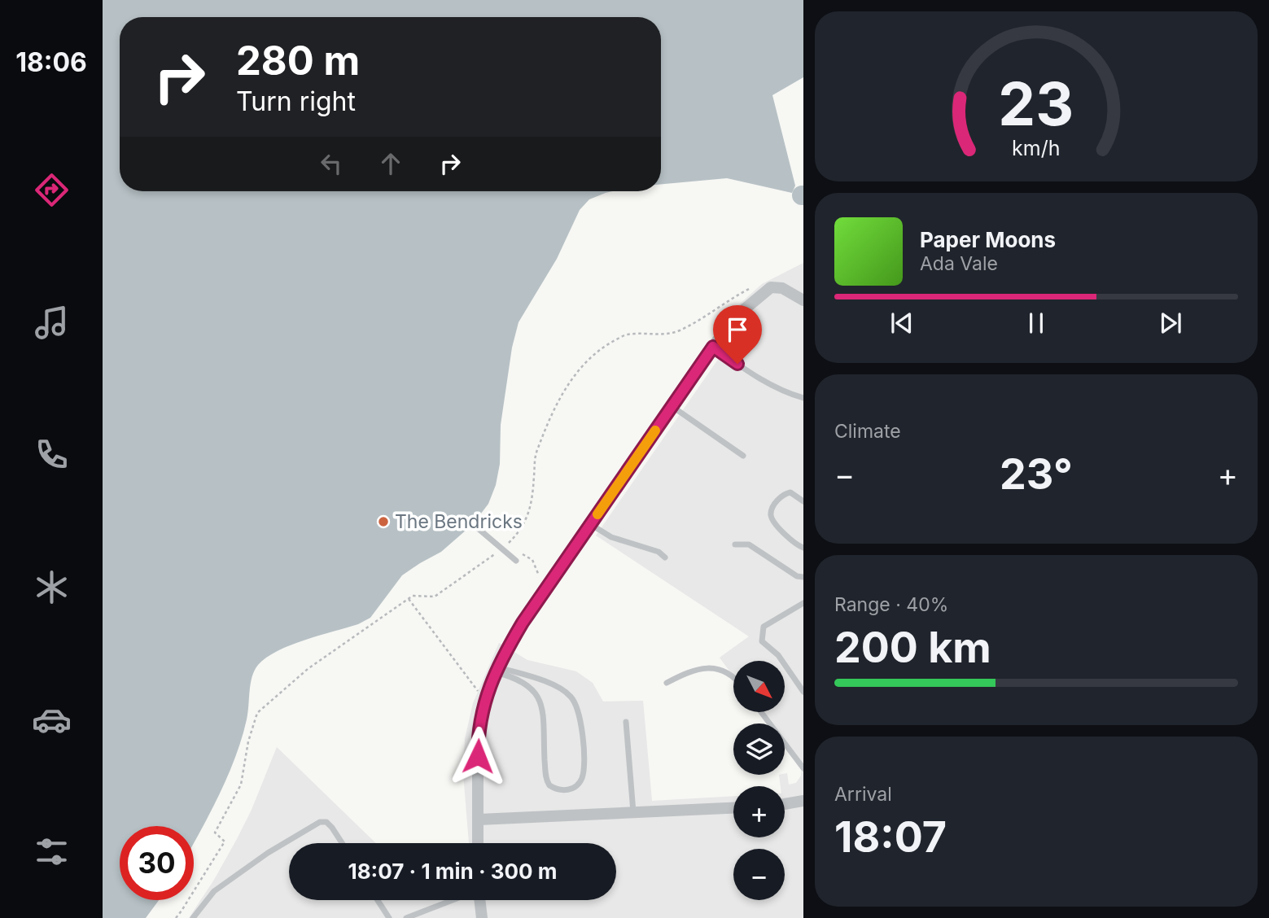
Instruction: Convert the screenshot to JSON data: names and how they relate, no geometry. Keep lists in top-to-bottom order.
{
  "places": ["The Bendricks"],
  "north": "bottom right",
  "page": {
    "tabs": "18:06",
    "turn": ["280 m", "Turn right"],
    "song": ["Paper Moons", "Ada Vale"],
    "tile": [
      "Climate",
      ["Range · 40%", "200 km"],
      ["Arrival", "18:07"]
    ],
    "heat": ["−", "23°", "+"],
    "map_buttons": ["+", "−"],
    "limit": "30",
    "trip": "18:07 · 1 min · 300 m",
    "gauge": ["23", "km/h"]
  }
}
